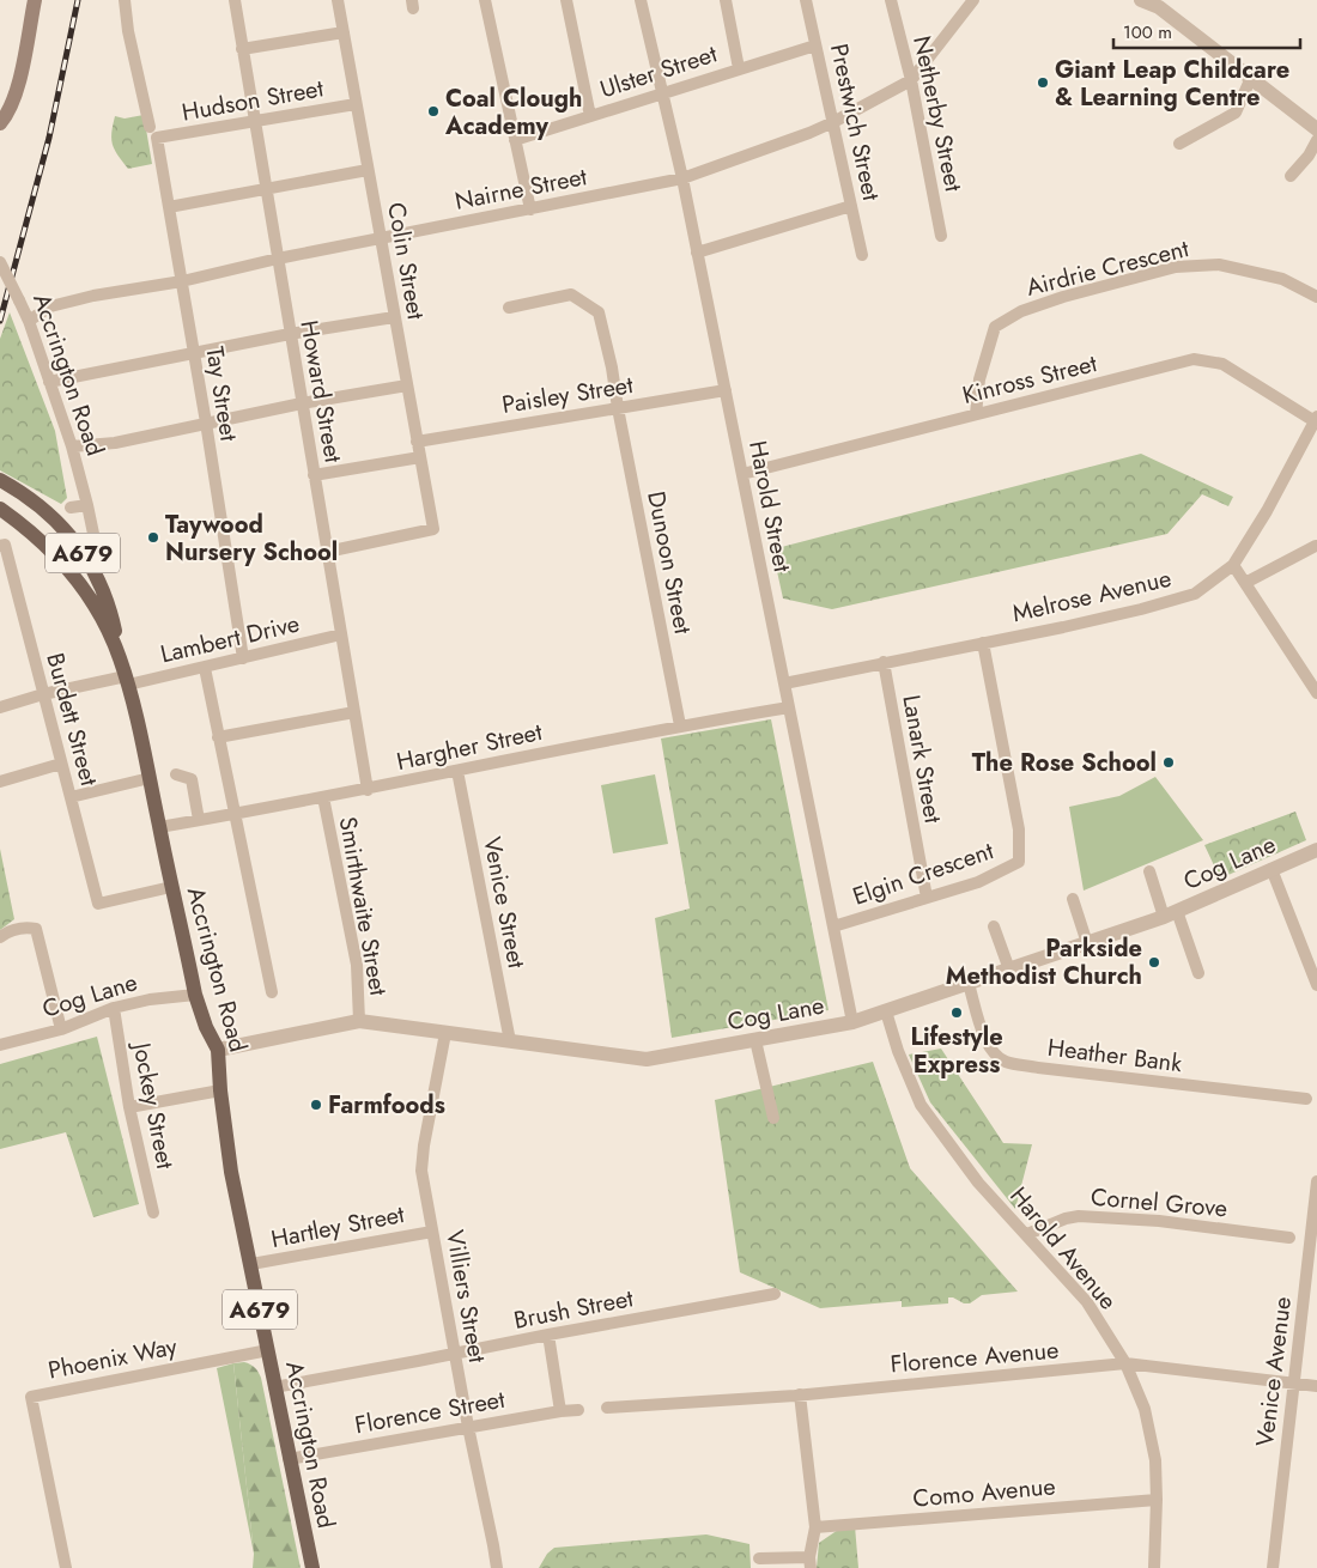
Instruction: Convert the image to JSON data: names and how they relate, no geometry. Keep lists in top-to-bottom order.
{
  "streets": {
    "main road": ["Accrington Road", "A679"],
    "street": [
      "Ulster Street",
      "Hudson Street",
      "Netherby Street",
      "Prestwich Street",
      "Nairne Street",
      "Colin Street",
      "Airdrie Crescent",
      "Kinross Street",
      "Howard Street",
      "Tay Street",
      "Paisley Street",
      "Harold Street",
      "Dunoon Street",
      "Melrose Avenue",
      "Lambert Drive",
      "Burdett Street",
      "Hargher Street",
      "Lanark Street",
      "Cog Lane",
      "Elgin Crescent",
      "Venice Street",
      "Smirthwaite Street",
      "Heather Bank",
      "Jockey Street",
      "Cornel Grove",
      "Hartley Street",
      "Harold Avenue",
      "Villiers Street",
      "Brush Street",
      "Florence Avenue",
      "Phoenix Way",
      "Venice Avenue",
      "Florence Street",
      "Como Avenue"
    ]
  },
  "crossings": [
    ["Ulster Street", "Prestwich Street"],
    ["Ulster Street", "Harold Street"],
    ["Hudson Street", "Colin Street"],
    ["Hudson Street", "Howard Street"],
    ["Hudson Street", "Tay Street"],
    ["Netherby Street", "Nairne Street"],
    ["Prestwich Street", "Nairne Street"],
    ["Nairne Street", "Colin Street"],
    ["Nairne Street", "Accrington Road"],
    ["Nairne Street", "Howard Street"],
    ["Nairne Street", "Tay Street"],
    ["Nairne Street", "Harold Street"],
    ["Colin Street", "Howard Street"],
    ["Colin Street", "Paisley Street"],
    ["Airdrie Crescent", "Kinross Street"],
    ["Accrington Road", "A679"],
    ["Accrington Road", "Lambert Drive"],
    ["Accrington Road", "Burdett Street"],
    ["Accrington Road", "Hargher Street"],
    ["Accrington Road", "Cog Lane"],
    ["Accrington Road", "Hartley Street"],
    ["Accrington Road", "Brush Street"],
    ["Accrington Road", "Phoenix Way"],
    ["Accrington Road", "Florence Street"],
    ["Kinross Street", "Harold Street"],
    ["Kinross Street", "Melrose Avenue"],
    ["Howard Street", "Lambert Drive"],
    ["Howard Street", "Hargher Street"],
    ["Tay Street", "Lambert Drive"],
    ["Paisley Street", "Harold Street"],
    ["Paisley Street", "Dunoon Street"],
    ["Harold Street", "Melrose Avenue"],
    ["Harold Street", "Hargher Street"],
    ["Harold Street", "Cog Lane"],
    ["Harold Street", "Elgin Crescent"],
    ["Dunoon Street", "Hargher Street"],
    ["Melrose Avenue", "Lanark Street"],
    ["Melrose Avenue", "Elgin Crescent"],
    ["Lambert Drive", "Burdett Street"],
    ["Hargher Street", "Venice Street"],
    ["Hargher Street", "Smirthwaite Street"],
    ["Lanark Street", "Elgin Crescent"],
    ["Cog Lane", "Venice Street"],
    ["Cog Lane", "Smirthwaite Street"],
    ["Cog Lane", "Heather Bank"],
    ["Cog Lane", "Jockey Street"],
    ["Cog Lane", "Harold Avenue"],
    ["Cog Lane", "Villiers Street"],
    ["Cornel Grove", "Harold Avenue"],
    ["Hartley Street", "Villiers Street"],
    ["Harold Avenue", "Florence Avenue"],
    ["Harold Avenue", "Como Avenue"],
    ["Villiers Street", "Brush Street"],
    ["Villiers Street", "Florence Street"],
    ["Florence Avenue", "Venice Avenue"]
  ],
  "places": [
    "Giant Leap Childcare & Learning Centre",
    "Coal Clough Academy",
    "Taywood Nursery School",
    "The Rose School",
    "Parkside Methodist Church",
    "Lifestyle Express",
    "Farmfoods"
  ],
  "scale_bar": "100 m"
}
